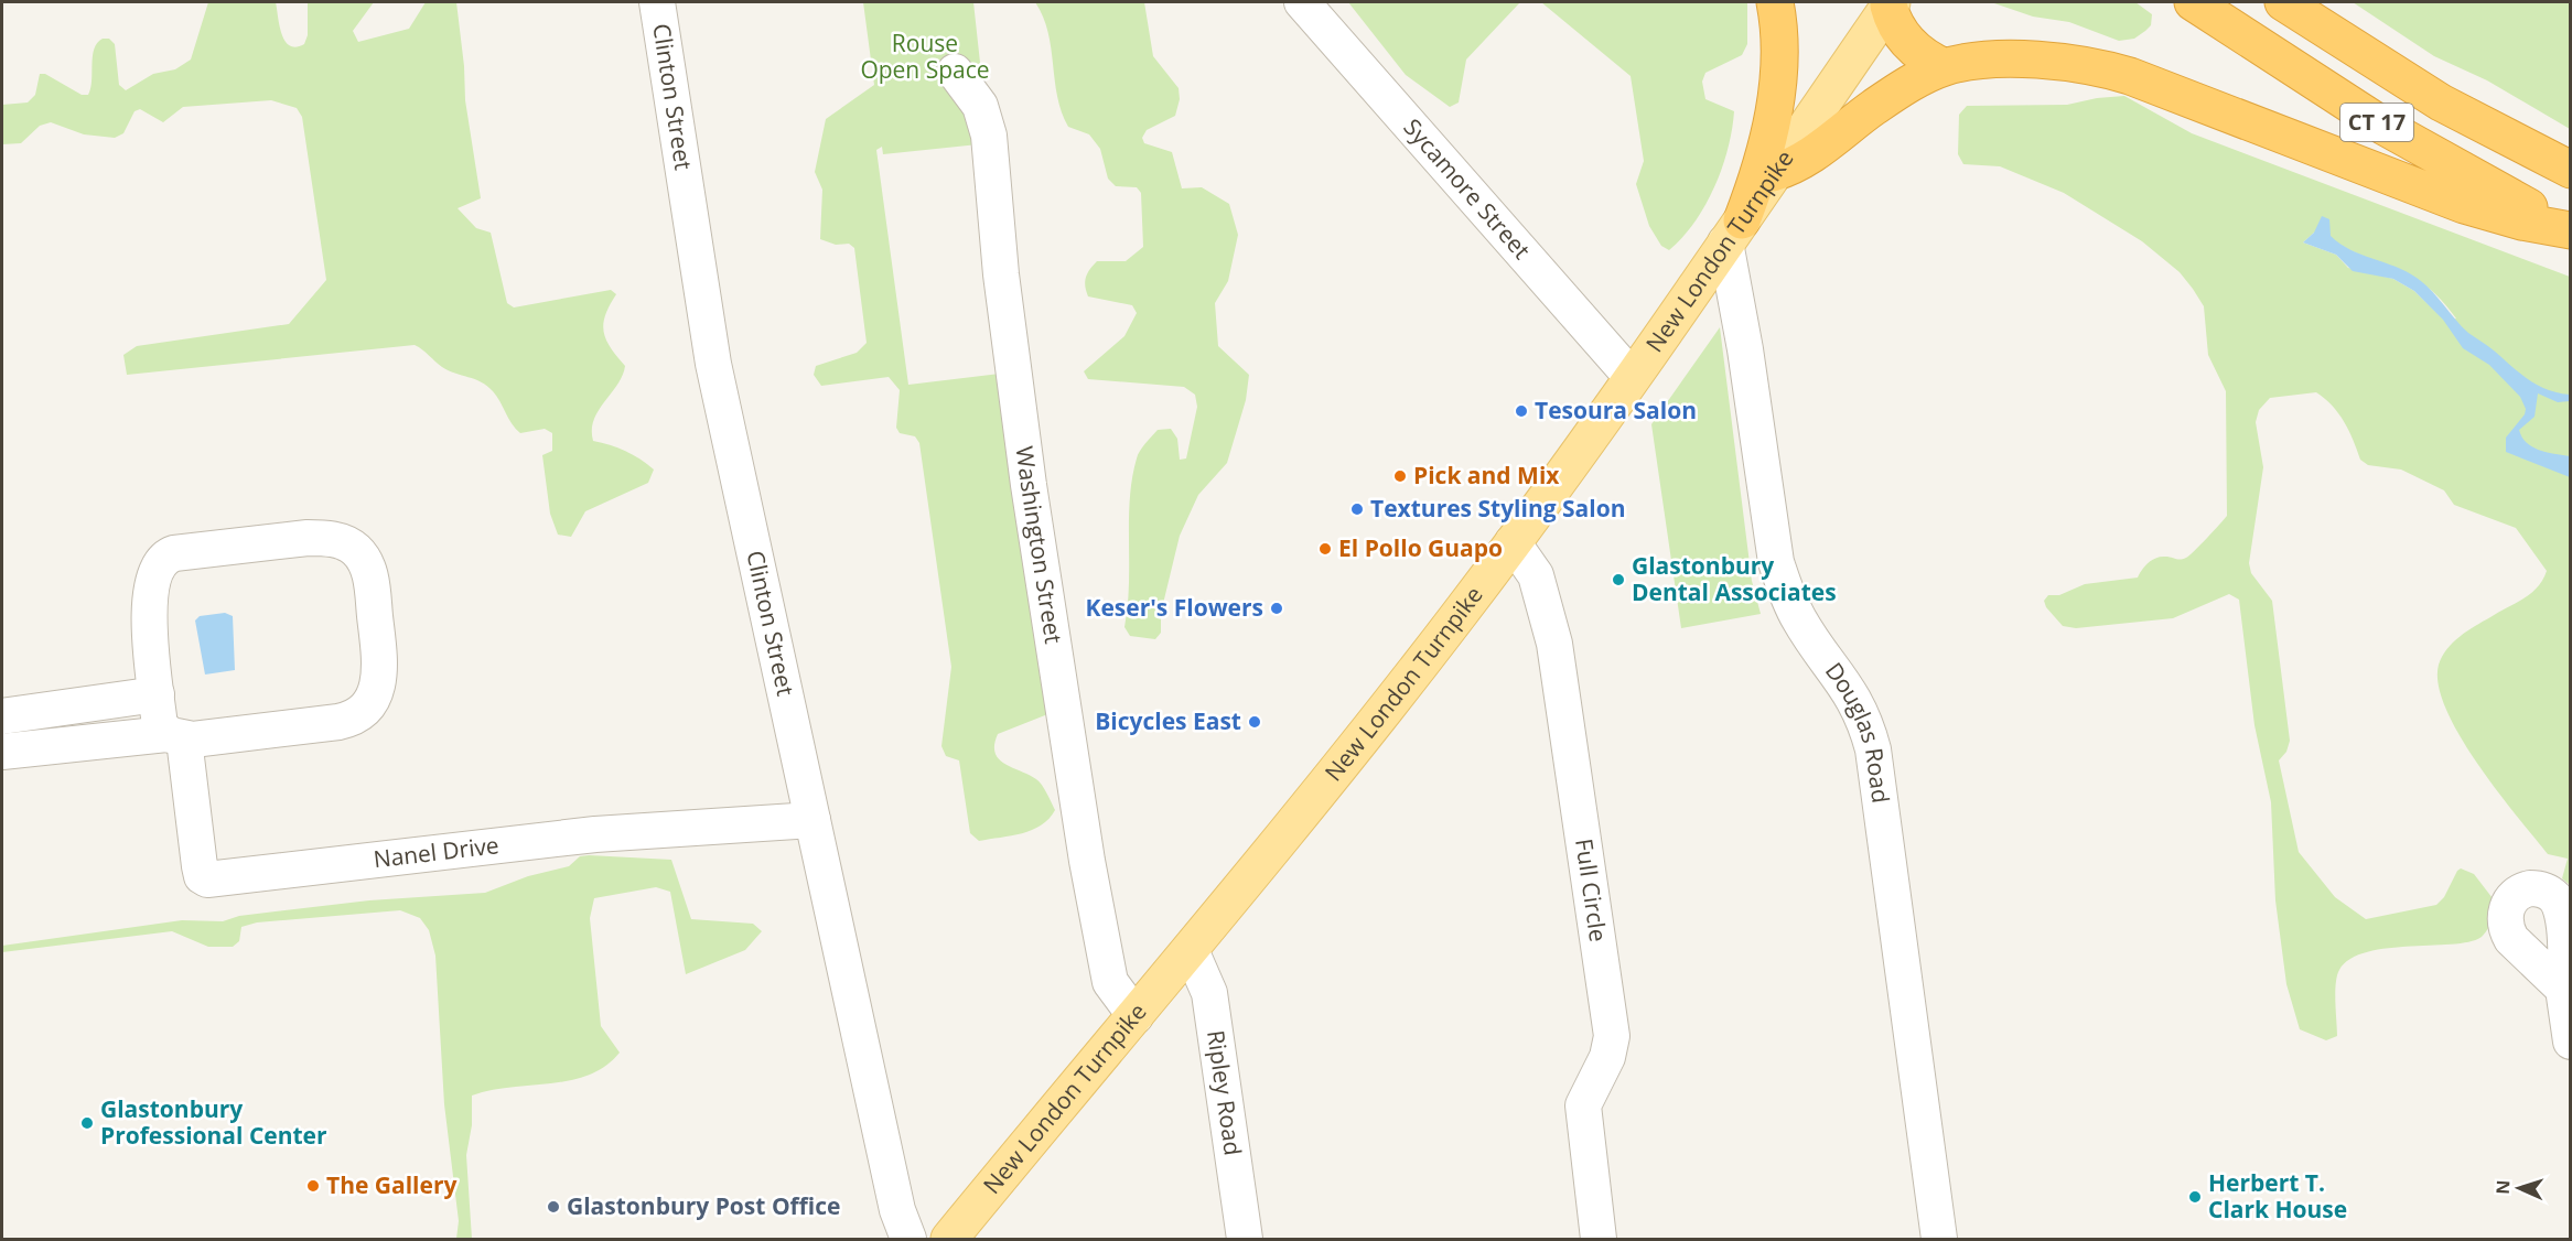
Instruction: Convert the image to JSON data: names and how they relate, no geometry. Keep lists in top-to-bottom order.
{
  "streets": {
    "highway": ["CT 17"],
    "main road": ["New London Turnpike"],
    "street": [
      "Clinton Street",
      "Sycamore Street",
      "Washington Street",
      "Douglas Road",
      "Nanel Drive",
      "Full Circle",
      "Ripley Road"
    ]
  },
  "crossings": [
    ["Clinton Street", "Nanel Drive"],
    ["Sycamore Street", "New London Turnpike"],
    ["New London Turnpike", "Washington Street"],
    ["New London Turnpike", "Douglas Road"],
    ["New London Turnpike", "Full Circle"],
    ["New London Turnpike", "Ripley Road"]
  ],
  "parks": ["Rouse Open Space"],
  "places": [
    "Tesoura Salon",
    "Pick and Mix",
    "Textures Styling Salon",
    "El Pollo Guapo",
    "Glastonbury Dental Associates",
    "Keser's Flowers",
    "Bicycles East",
    "Glastonbury Professional Center",
    "The Gallery",
    "Herbert T. Clark House",
    "Glastonbury Post Office"
  ],
  "north": "left"
}
